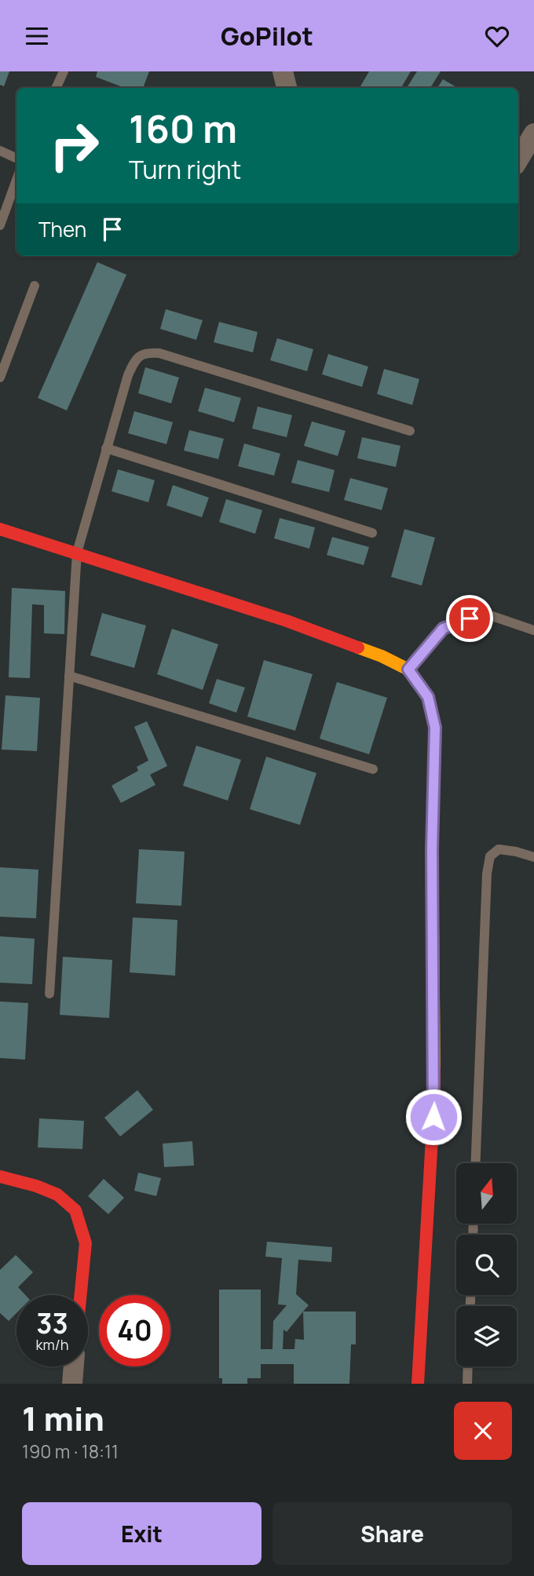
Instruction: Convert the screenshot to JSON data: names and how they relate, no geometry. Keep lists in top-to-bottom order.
{
  "north": "top",
  "page": {
    "header": "GoPilot",
    "turn": ["160 m", "Turn right"],
    "then": "Then",
    "speed": "33 km/h",
    "limit": "40",
    "heading": ["1 min", "190 m · 18:11"],
    "buttons": ["Exit", "Share"]
  }
}
